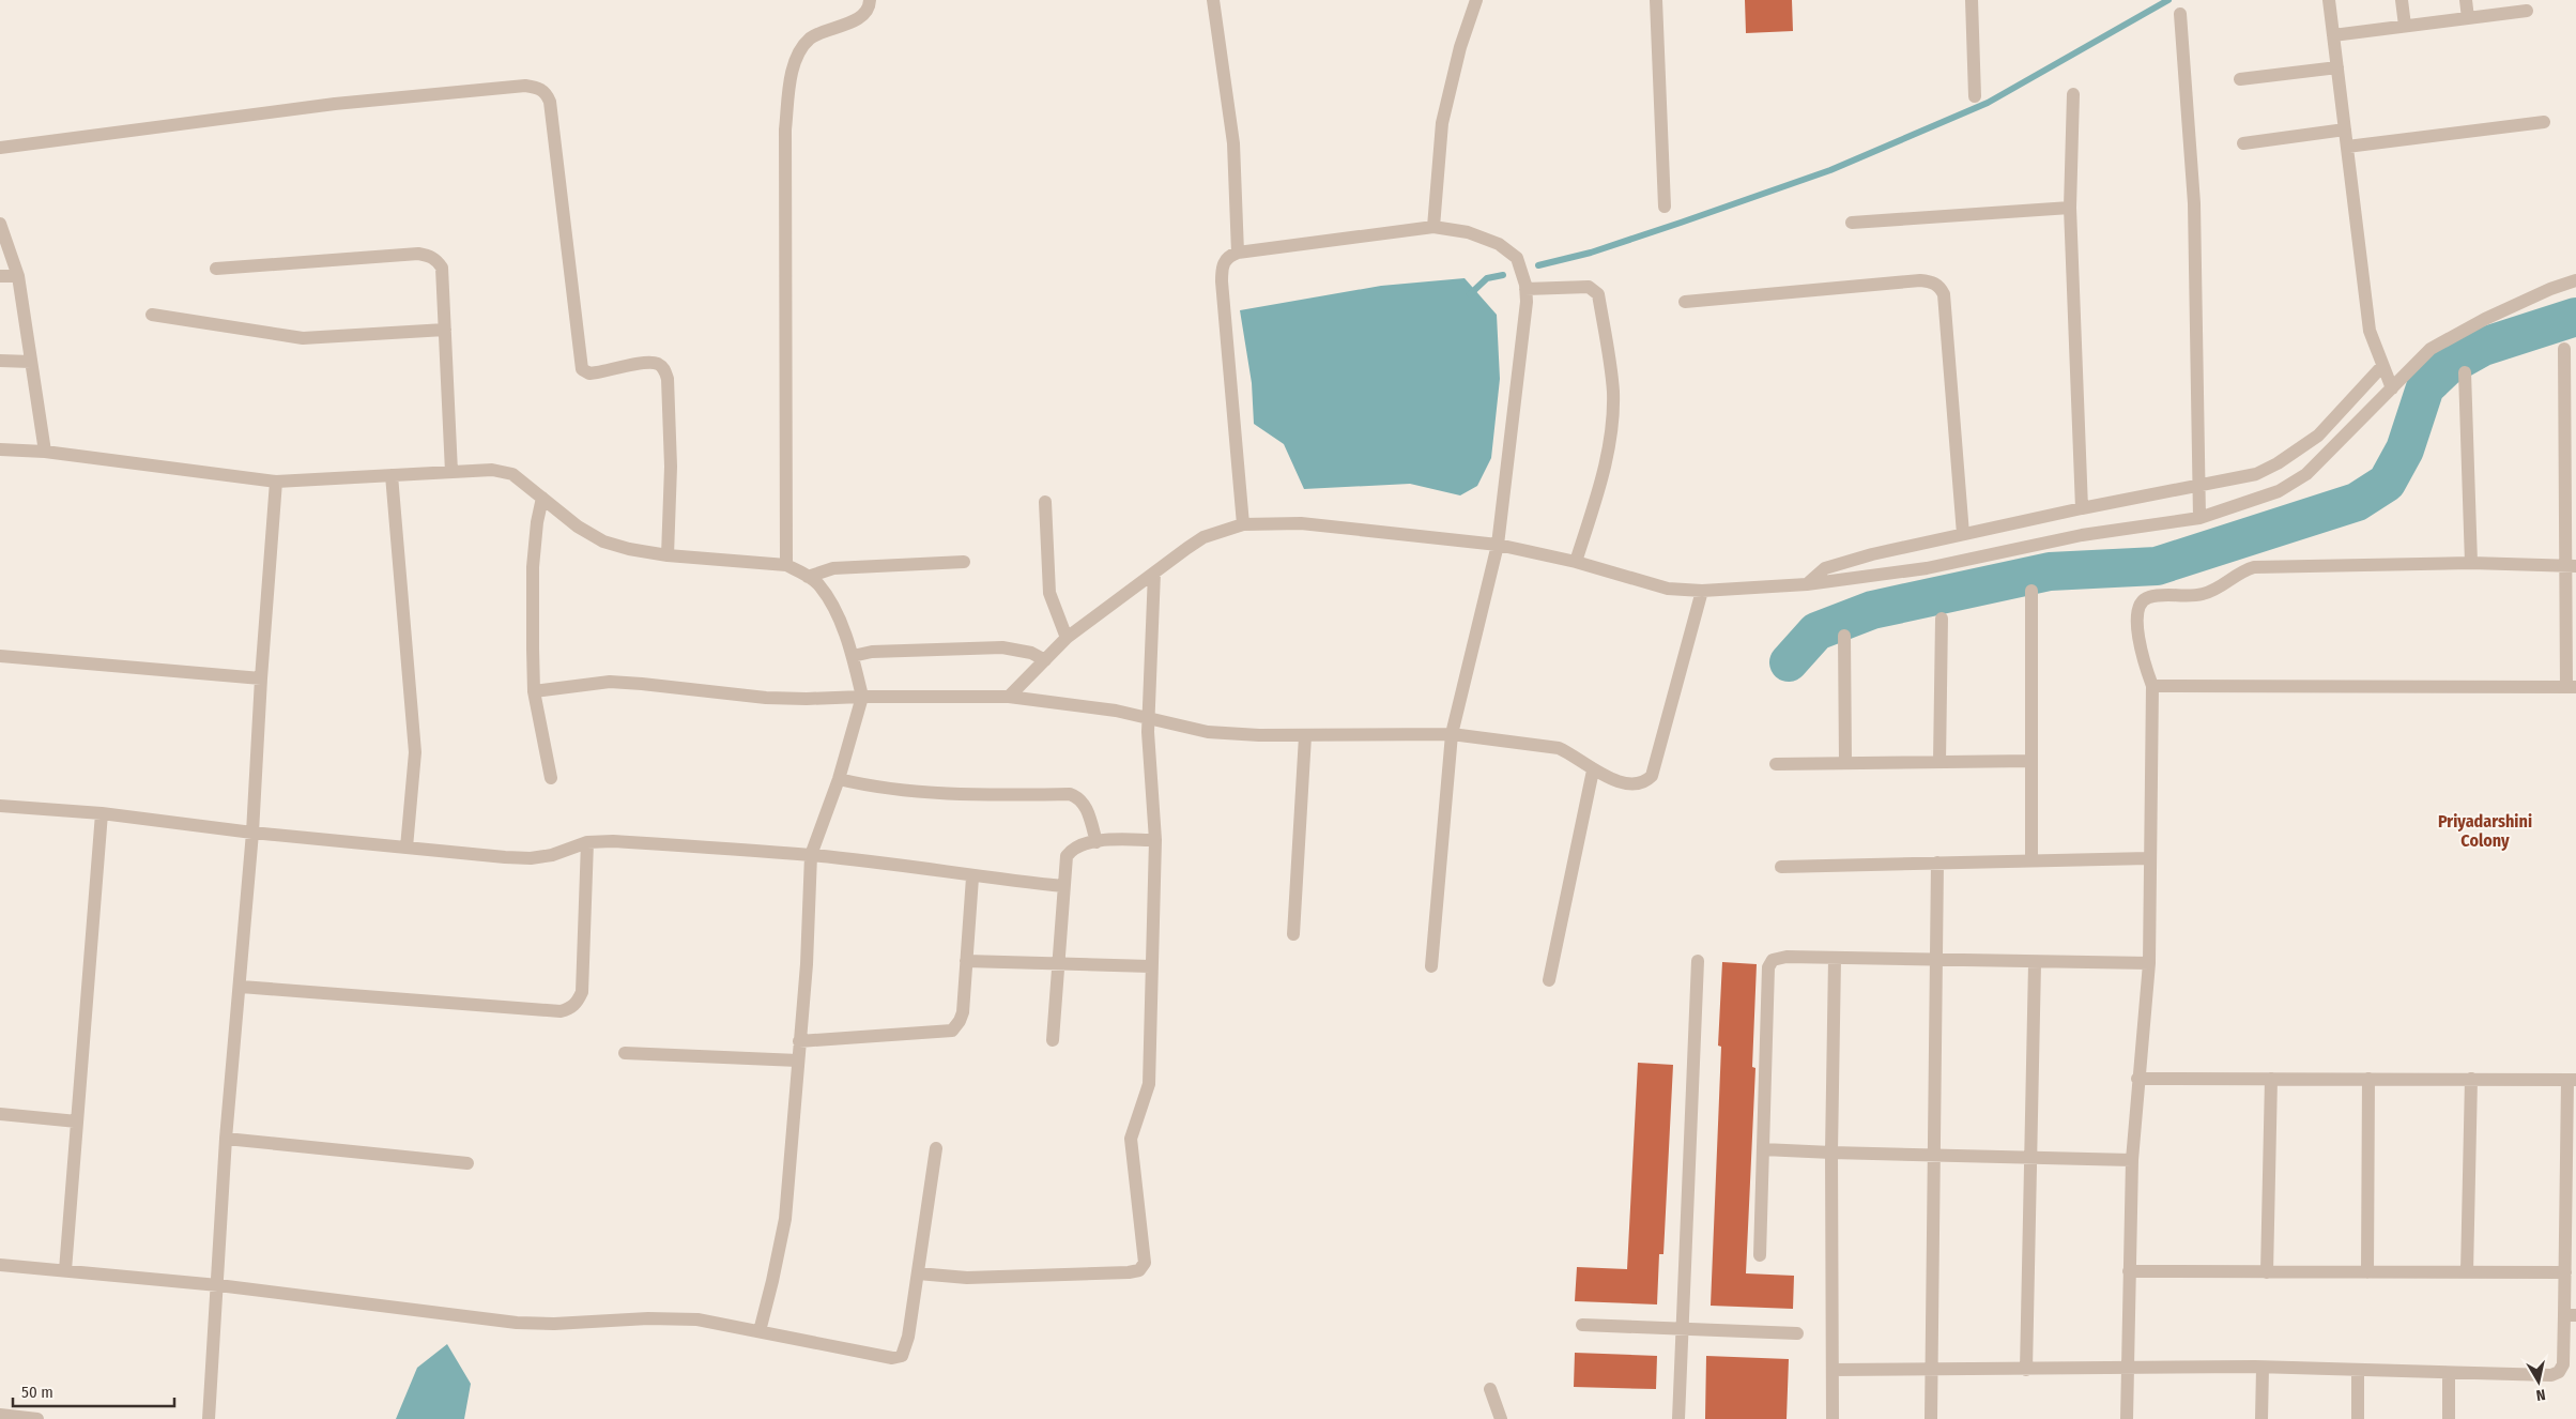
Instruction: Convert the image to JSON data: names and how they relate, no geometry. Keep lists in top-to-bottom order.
{
  "districts": ["Priyadarshini Colony"],
  "scale_bar": "50 m",
  "north": "bottom"
}
